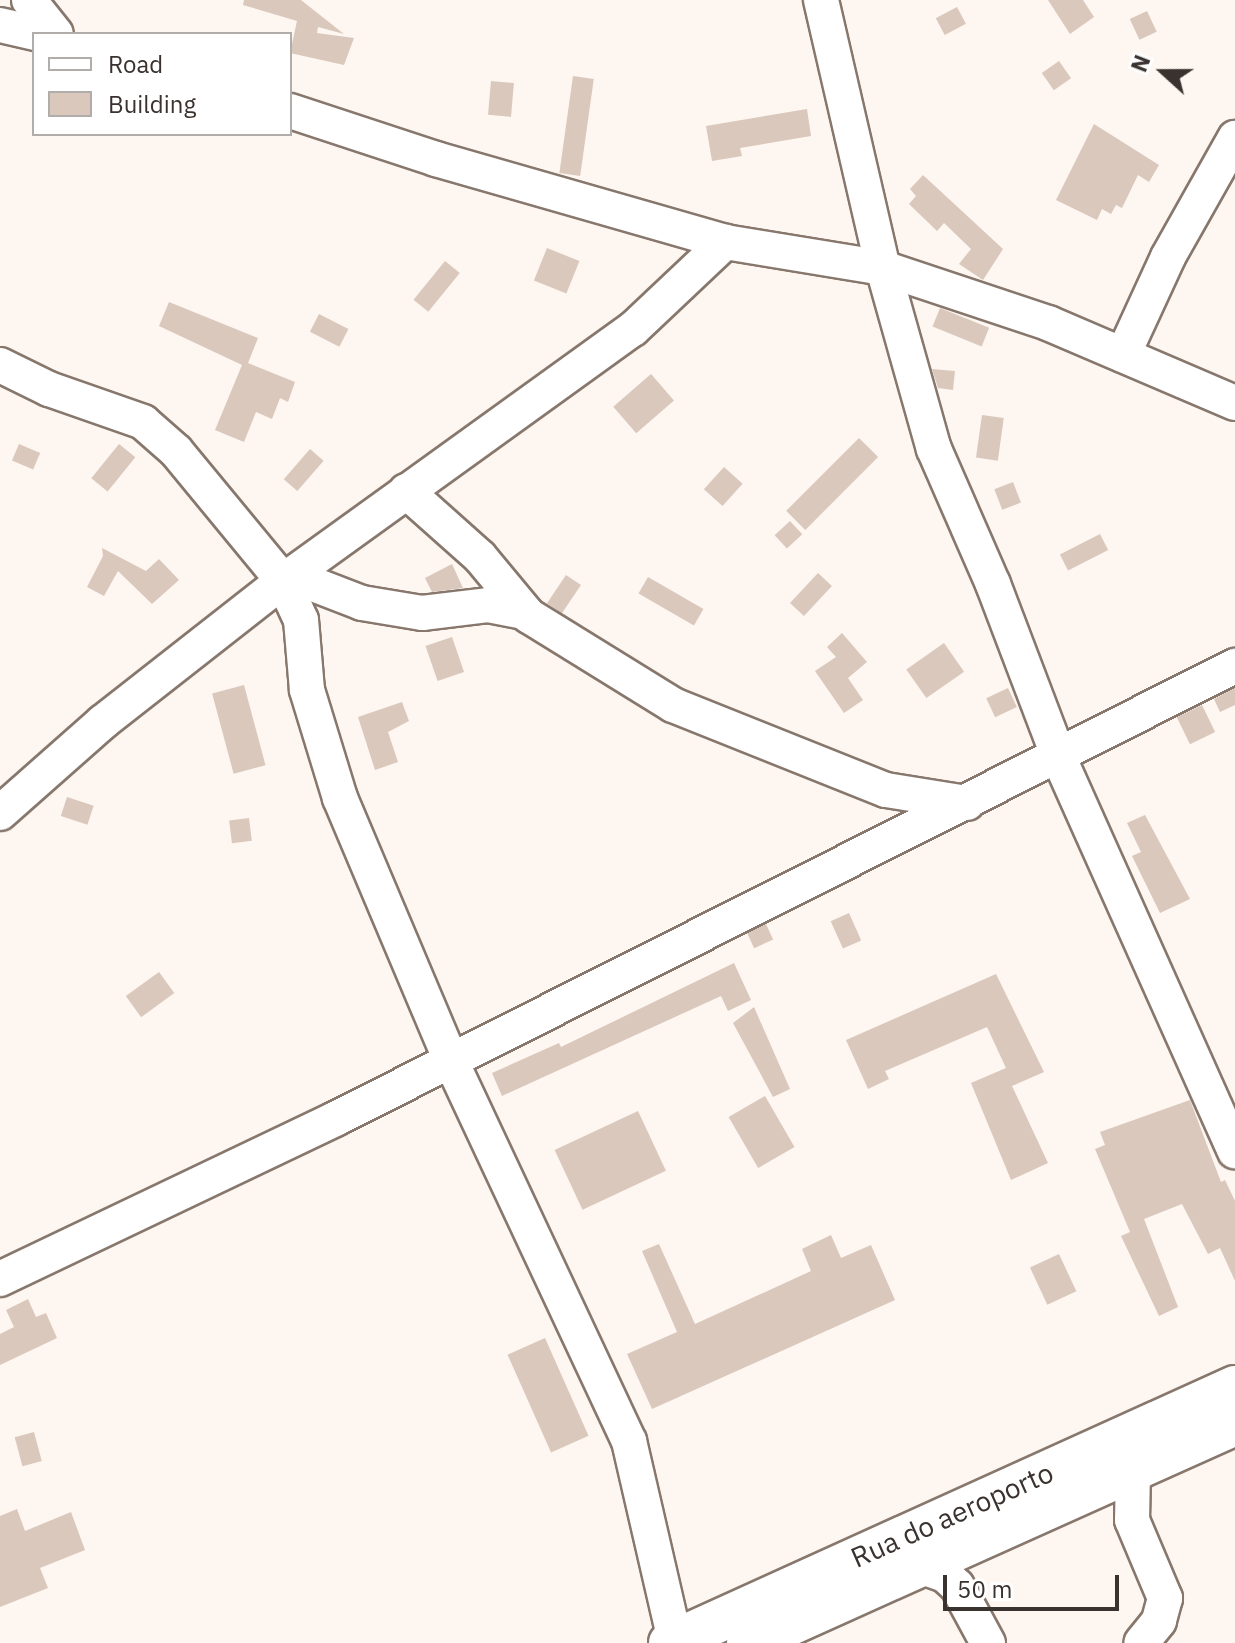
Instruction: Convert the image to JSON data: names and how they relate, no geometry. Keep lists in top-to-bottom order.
{
  "streets": {
    "main road": ["Rua do aeroporto"]
  },
  "legend": ["Road", "Building"],
  "scale_bar": "50 m",
  "north": "left"
}
